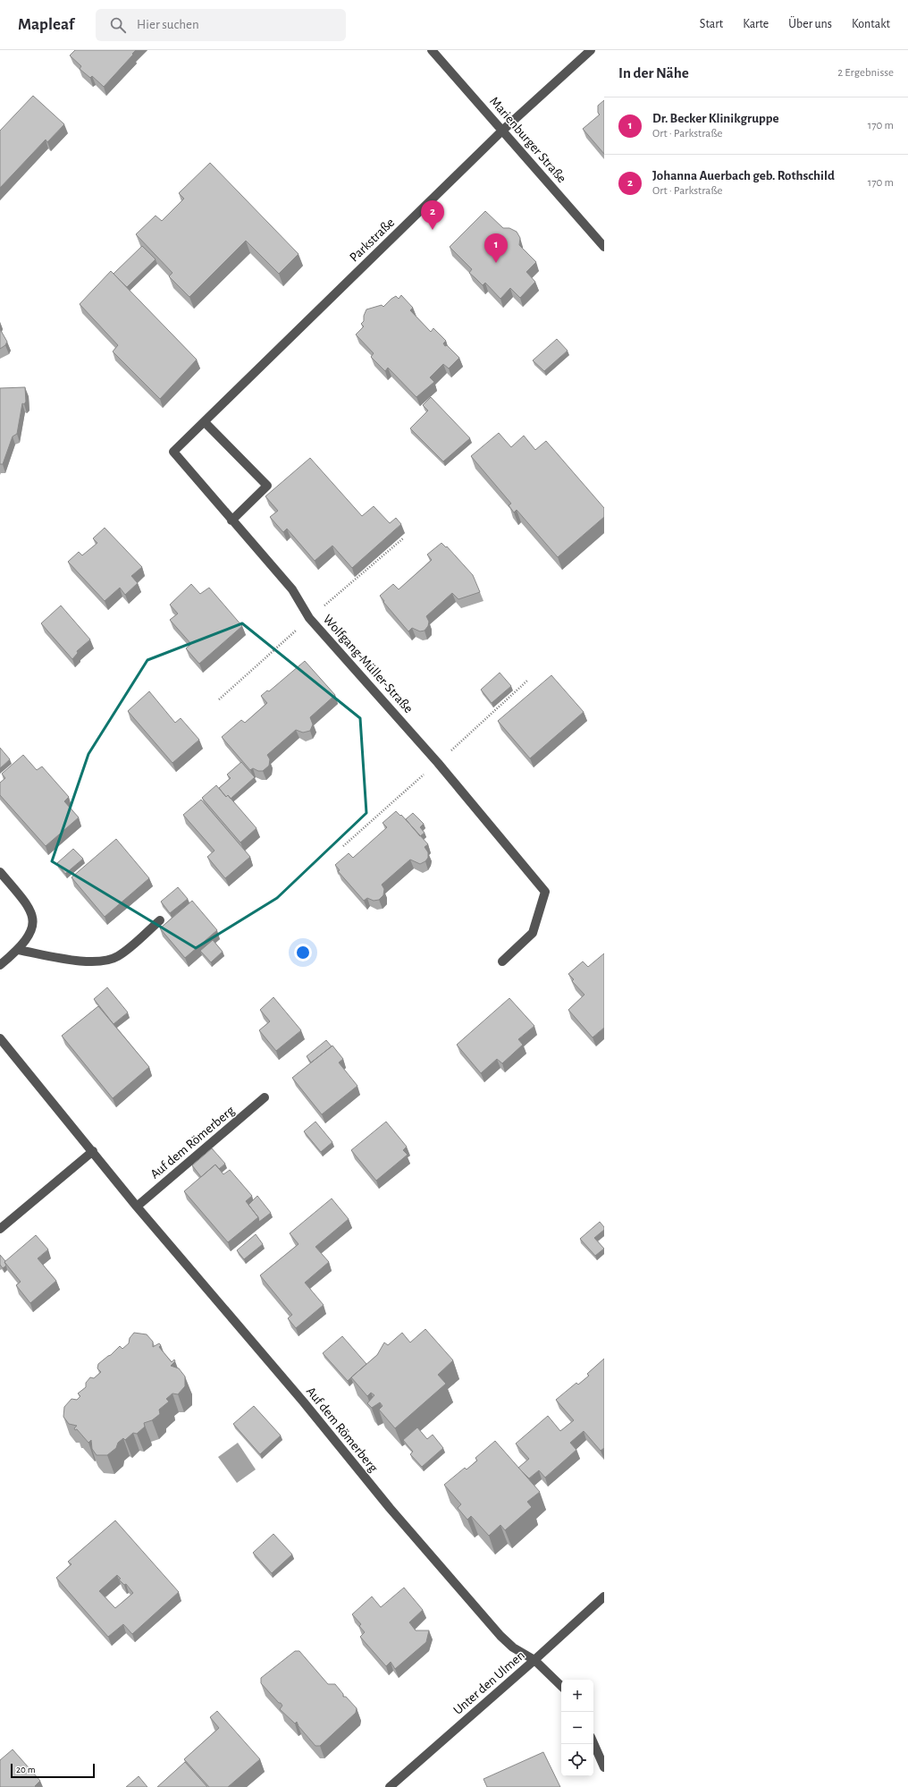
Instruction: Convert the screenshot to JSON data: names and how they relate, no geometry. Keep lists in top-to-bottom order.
{
  "streets": {
    "street": [
      "Marienburger Straße",
      "Parkstraße",
      "Wolfgang-Müller-Straße",
      "Auf dem Römerberg",
      "Unter den Ulmen"
    ]
  },
  "crossings": [
    ["Marienburger Straße", "Parkstraße"],
    ["Parkstraße", "Wolfgang-Müller-Straße"],
    ["Auf dem Römerberg", "Unter den Ulmen"]
  ],
  "scale_bar": "20 m",
  "page": {
    "header": "Mapleaf",
    "search": "Hier suchen",
    "nav": [
      "Start",
      "Karte",
      "Über uns",
      "Kontakt"
    ],
    "heading": ["In der Nähe", "2 Ergebnisse"],
    "list": [
      {
        "mark": "1",
        "name": "Dr. Becker Klinikgruppe",
        "note": "Ort · Parkstraße",
        "value": "170 m"
      },
      {
        "mark": "2",
        "name": "Johanna Auerbach geb. Rothschild",
        "note": "Ort · Parkstraße",
        "value": "170 m"
      }
    ],
    "pins": ["2", "1"],
    "map_buttons": ["+", "−"],
    "scale": "20 m"
  }
}
